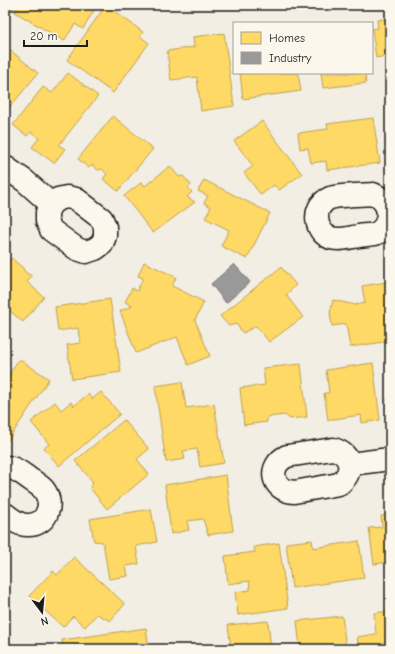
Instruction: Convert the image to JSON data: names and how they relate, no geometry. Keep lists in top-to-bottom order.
{
  "legend": ["Homes", "Industry"],
  "scale_bar": "20 m",
  "north": "bottom"
}
